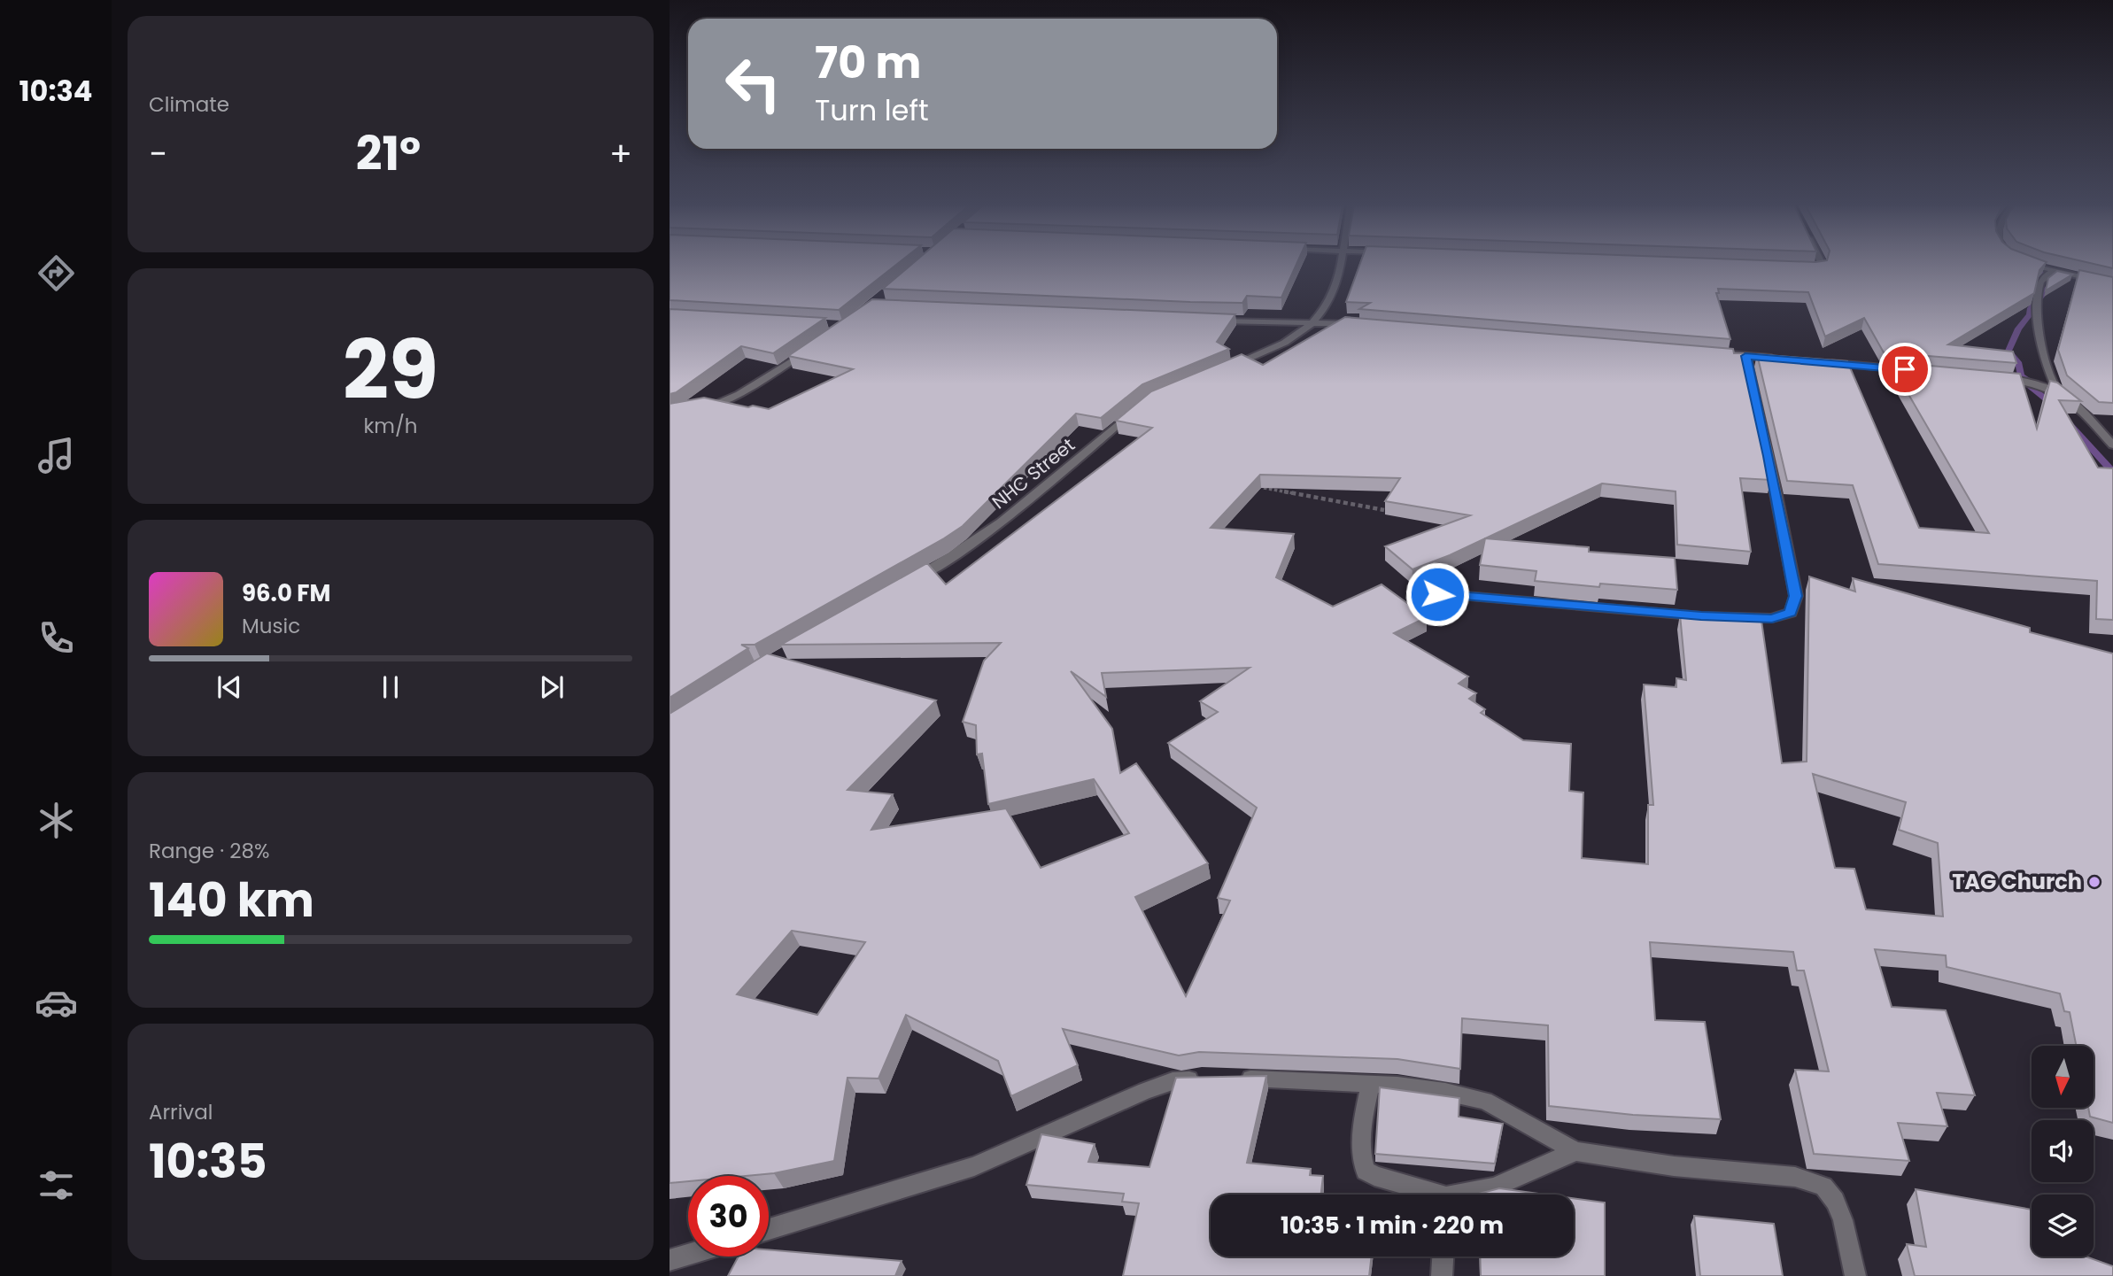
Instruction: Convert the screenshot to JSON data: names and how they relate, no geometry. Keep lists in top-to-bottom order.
{
  "streets": {
    "street": ["NHC Street"]
  },
  "places": ["TAG Church"],
  "north": "bottom",
  "page": {
    "tabs": "10:34",
    "tile": [
      "Climate",
      ["29", "km/h"],
      ["Range · 28%", "140 km"],
      ["Arrival", "10:35"]
    ],
    "turn": ["70 m", "Turn left"],
    "heat": ["−", "21°", "+"],
    "song": ["96.0 FM", "Music"],
    "limit": "30",
    "trip": "10:35 · 1 min · 220 m"
  }
}
